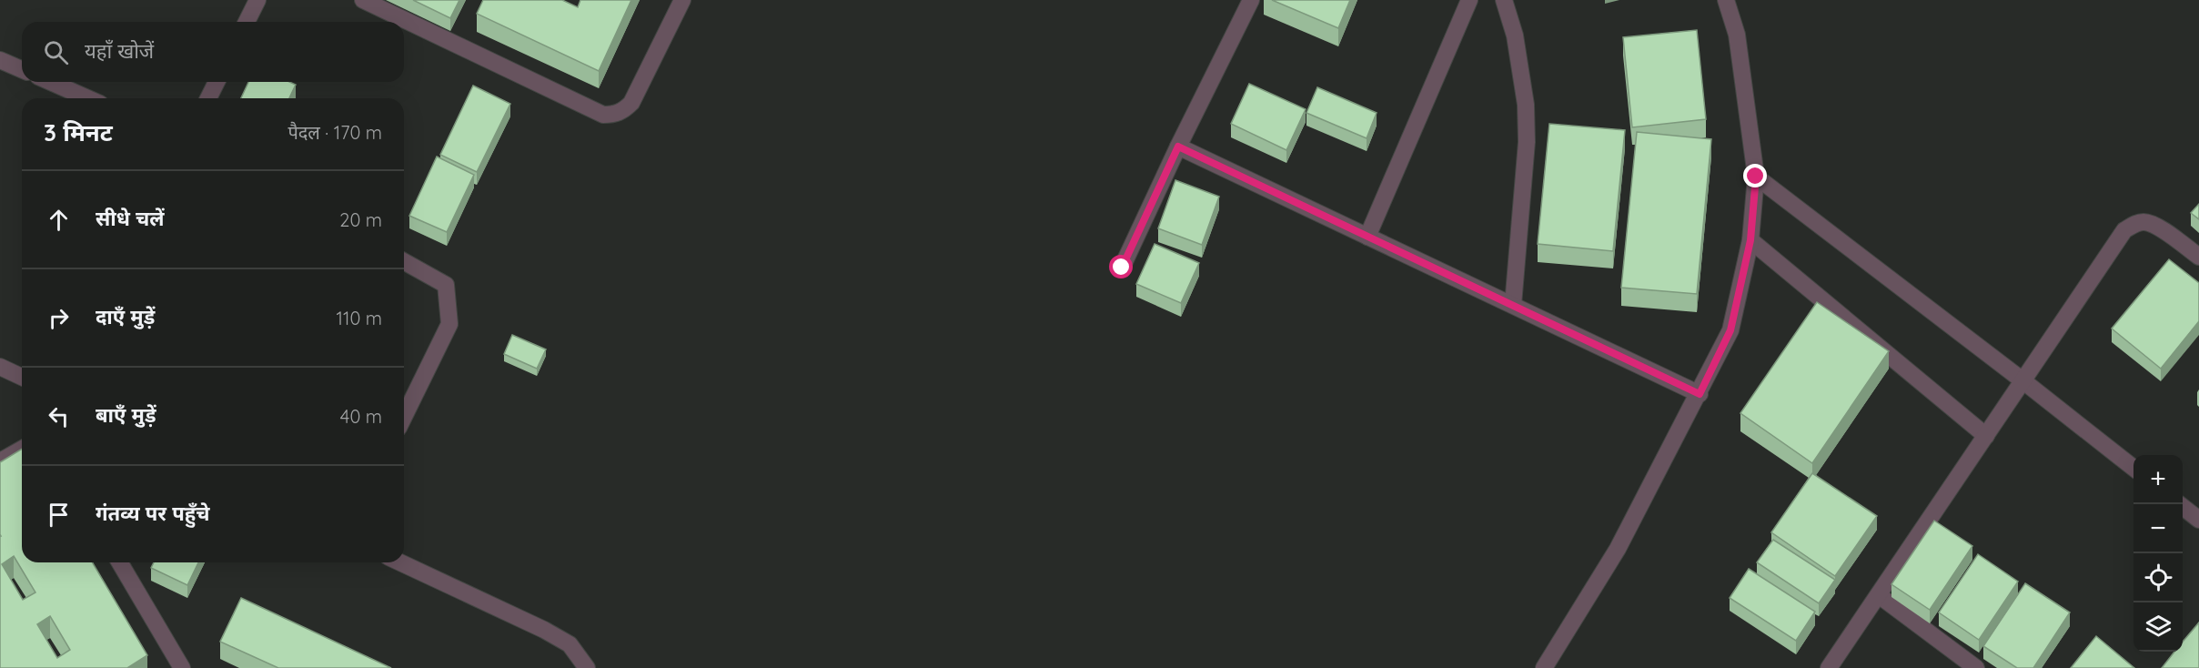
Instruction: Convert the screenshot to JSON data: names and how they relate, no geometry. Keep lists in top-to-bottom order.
{
  "page": {
    "search": "यहाँ खोजें",
    "heading": ["3 मिनट", "पैदल · 170 m"],
    "list": [
      ["सीधे चलें", "20 m"],
      ["दाएँ मुड़ें", "110 m"],
      ["बाएँ मुड़ें", "40 m"],
      "गंतव्य पर पहुँचे"
    ],
    "map_buttons": ["+", "−"]
  }
}
